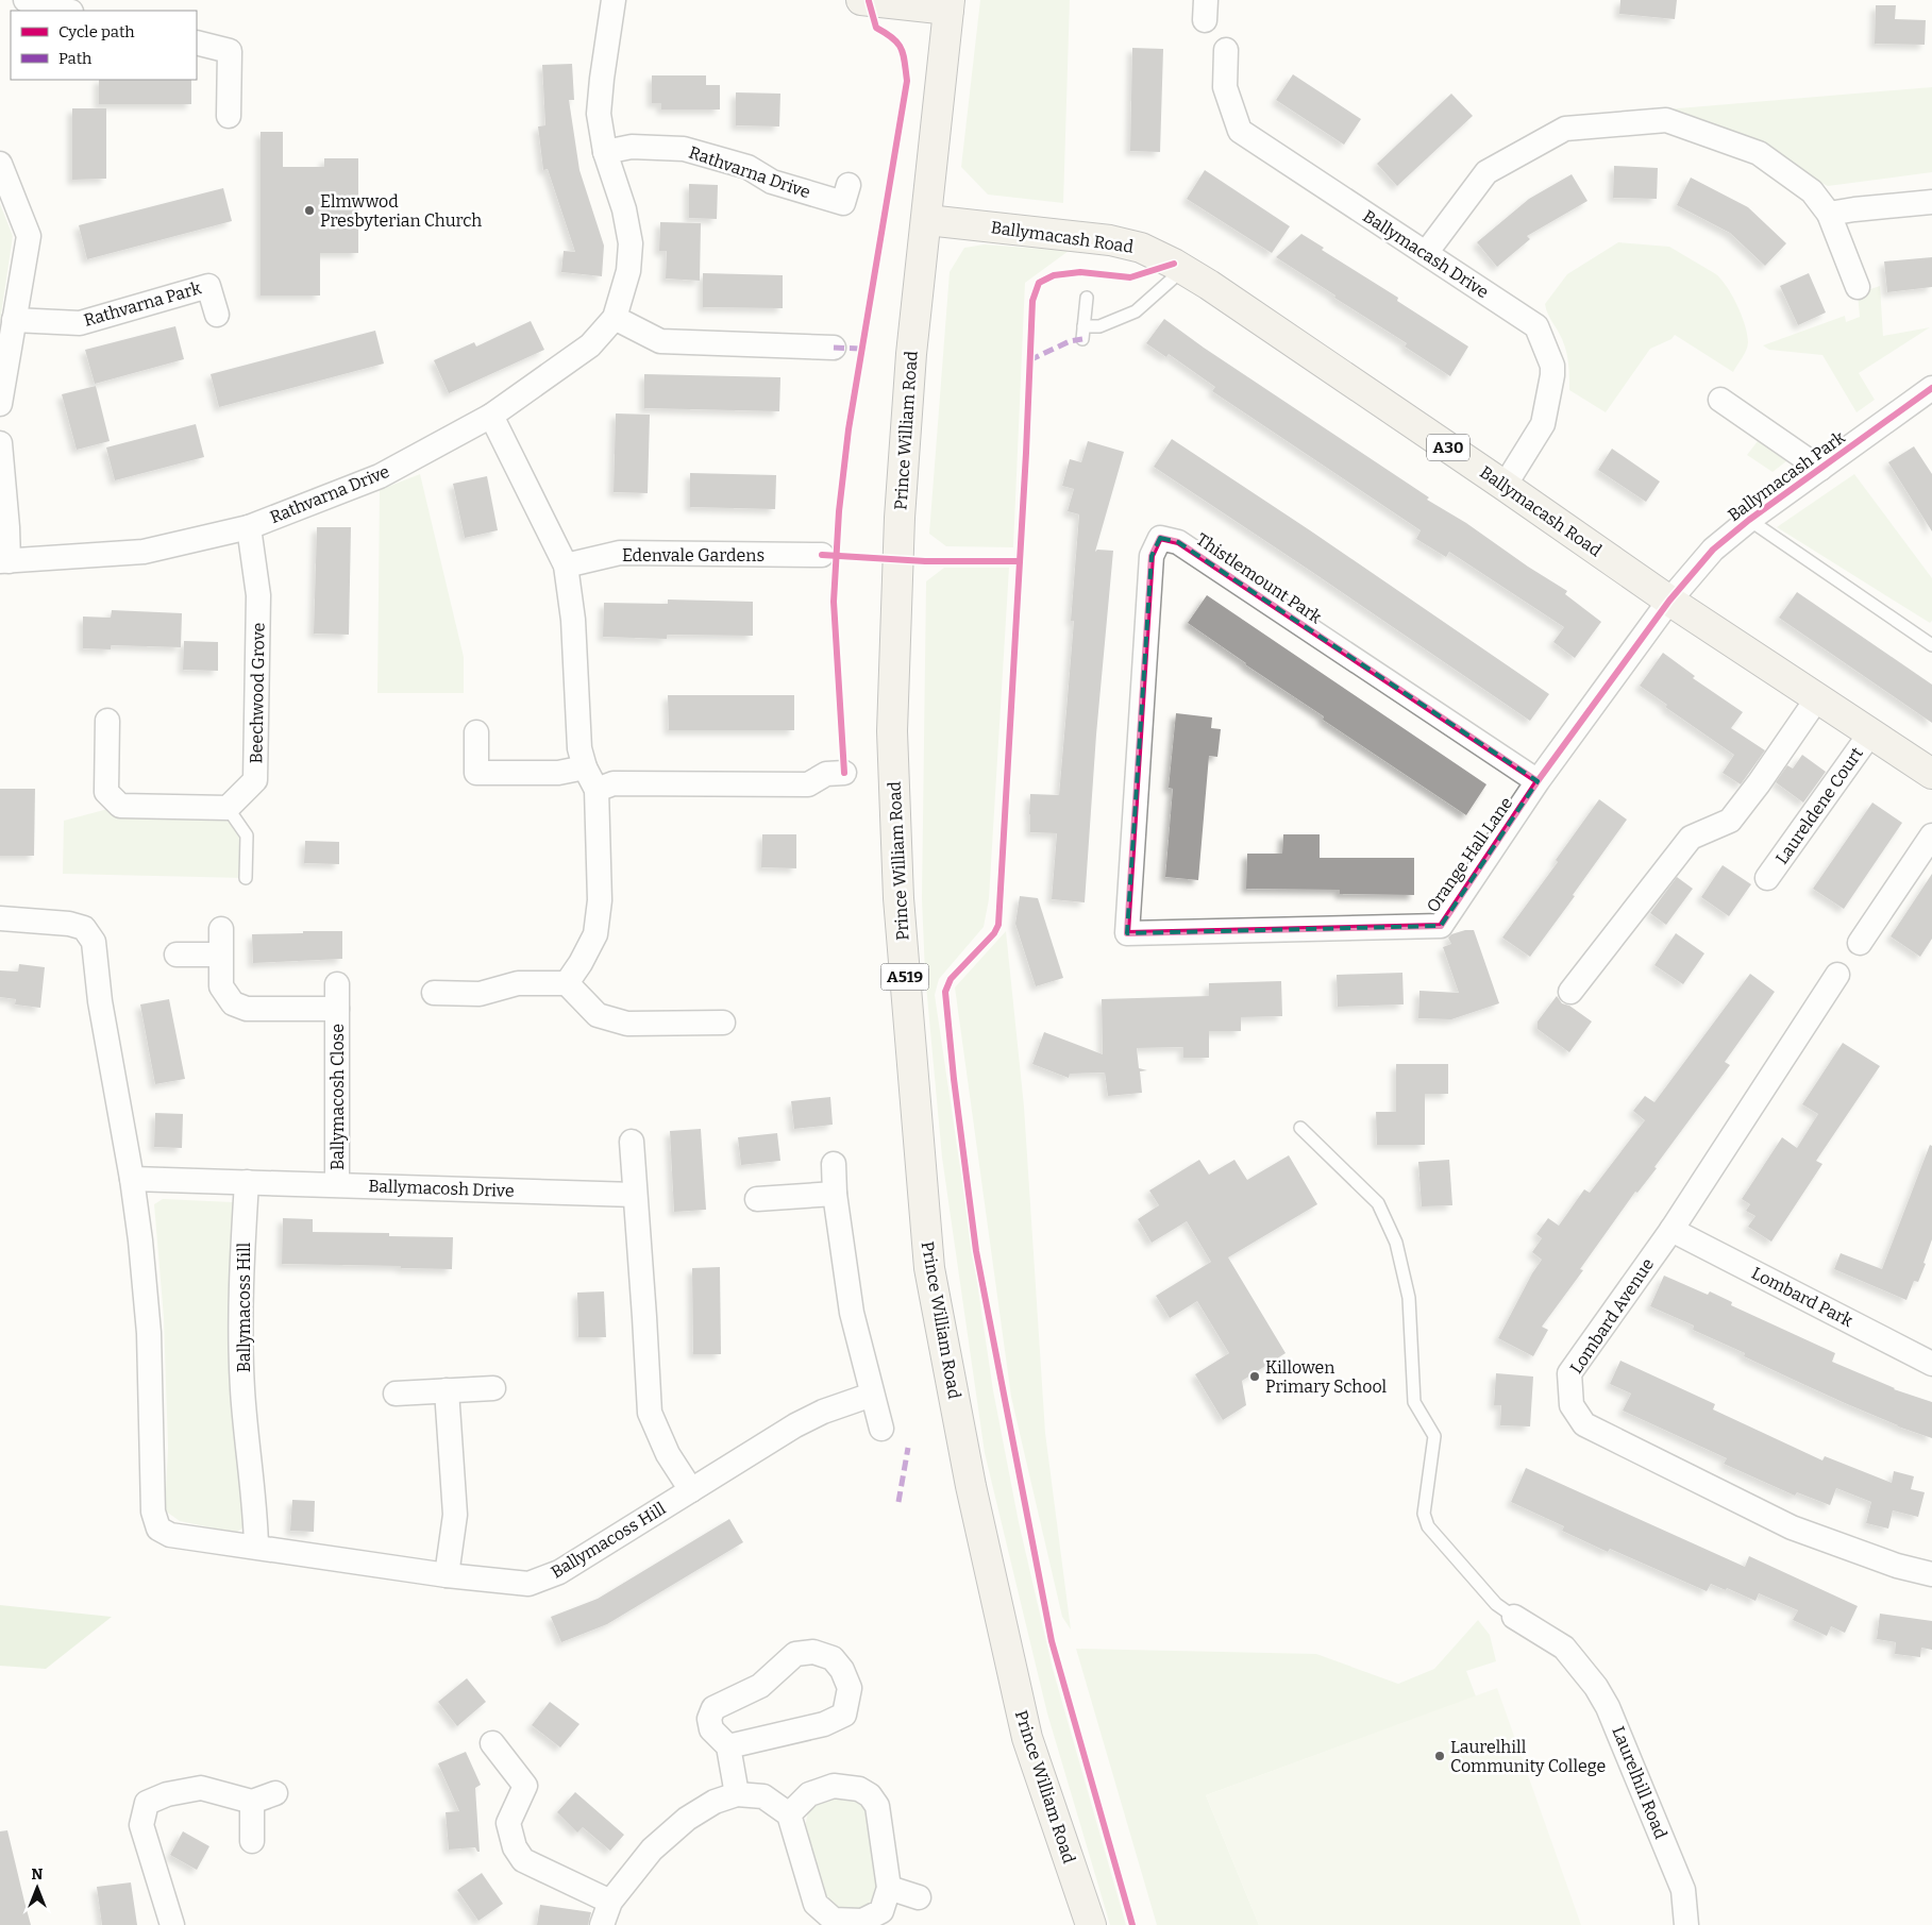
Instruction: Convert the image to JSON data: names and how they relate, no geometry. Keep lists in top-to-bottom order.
{
  "streets": {
    "main road": [
      "Ballymacash Road",
      "Prince William Road",
      "A30",
      "A519"
    ],
    "street": [
      "Rathvarna Drive",
      "Ballymacash Drive",
      "Rathvarna Park",
      "Ballymacash Park",
      "Edenvale Gardens",
      "Thistlemount Park",
      "Beechwood Grove",
      "Laureldene Court",
      "Orange Hall Lane",
      "Ballymacosh Close",
      "Ballymacosh Drive",
      "Lombard Park",
      "Ballymacoss Hill",
      "Lombard Avenue",
      "Laurelhill Road"
    ]
  },
  "crossings": [
    ["Rathvarna Drive", "Beechwood Grove"],
    ["Ballymacash Road", "Ballymacash Drive"],
    ["Ballymacash Road", "Prince William Road"],
    ["Ballymacash Road", "Ballymacash Park"],
    ["Ballymacash Road", "Laureldene Court"],
    ["Ballymacash Road", "Orange Hall Lane"],
    ["Ballymacash Park", "Orange Hall Lane"],
    ["Thistlemount Park", "Orange Hall Lane"],
    ["Ballymacosh Close", "Ballymacosh Drive"],
    ["Ballymacosh Drive", "Ballymacoss Hill"],
    ["Lombard Park", "Lombard Avenue"]
  ],
  "places": ["Elmwwod Presbyterian Church", "Killowen Primary School", "Laurelhill Community College"],
  "legend": ["Cycle path", "Path"],
  "north": "top"
}
